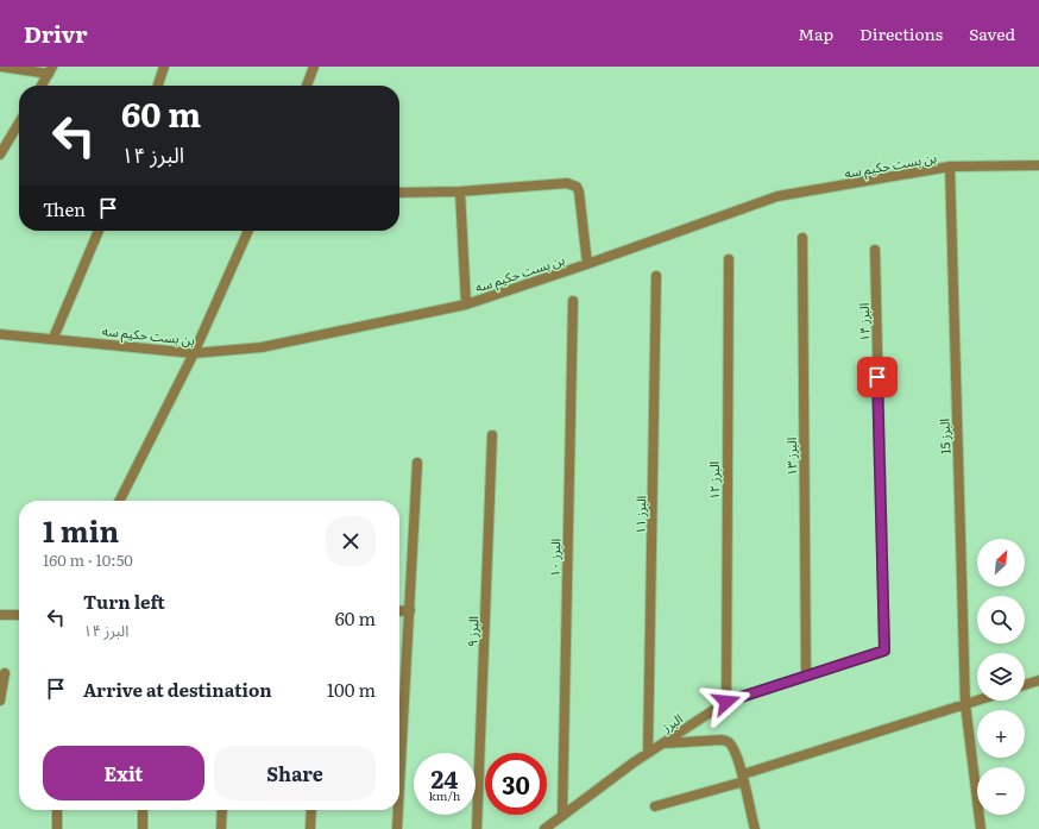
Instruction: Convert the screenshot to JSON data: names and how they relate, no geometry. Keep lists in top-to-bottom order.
{
  "streets": {
    "street": [
      "بن بست حکیم سه",
      "البرز ۱۴",
      "البرز 15",
      "البرز ۱۳",
      "البرز ۱۲",
      "البرز ۱۱",
      "البرز ۱۰",
      "البرز ۹",
      "البرز"
    ]
  },
  "crossings": [
    ["بن بست حکیم سه", "البرز 15"],
    ["البرز ۱۴", "البرز"],
    ["البرز ۱۳", "البرز"],
    ["البرز ۱۲", "البرز"],
    ["البرز ۱۱", "البرز"],
    ["البرز ۱۰", "البرز"]
  ],
  "north": "top right",
  "page": {
    "header": "Drivr",
    "nav": ["Map", "Directions", "Saved"],
    "turn": ["60 m", "البرز ۱۴"],
    "then": "Then",
    "heading": ["1 min", "160 m · 10:50"],
    "map_buttons": ["+", "−"],
    "list": [
      {
        "name": "Turn left",
        "note": "البرز ۱۴",
        "value": "60 m"
      },
      {
        "name": "Arrive at destination",
        "value": "100 m"
      }
    ],
    "buttons": ["Exit", "Share"],
    "speed": "24 km/h",
    "limit": "30"
  }
}
